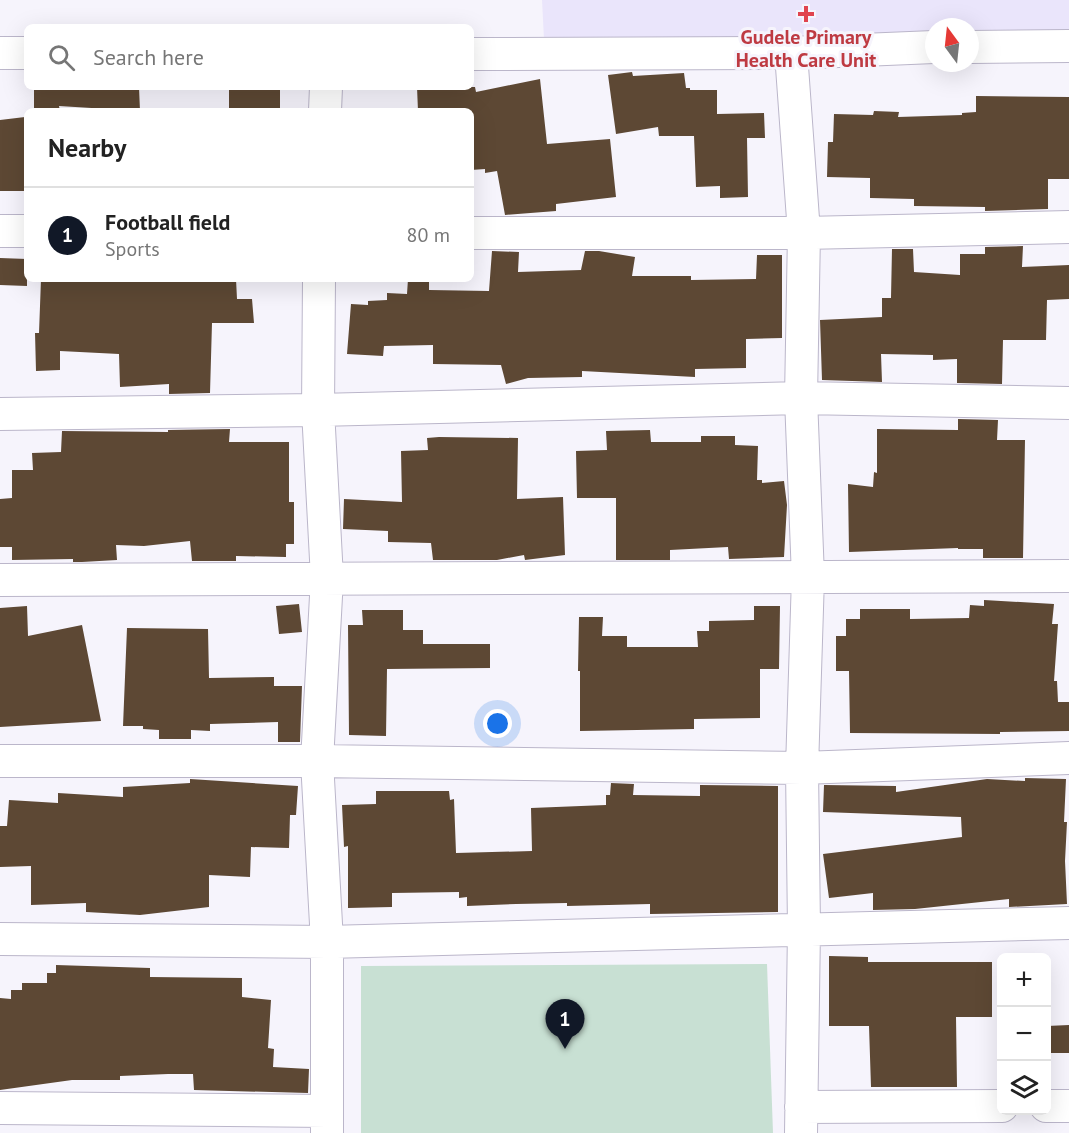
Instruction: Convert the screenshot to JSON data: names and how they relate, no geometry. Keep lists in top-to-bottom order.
{
  "places": {
    "health": ["Gudele Primary Health Care Unit"]
  },
  "north": "top",
  "page": {
    "search": "Search here",
    "heading": "Nearby",
    "list": [
      {
        "mark": "1",
        "name": "Football field",
        "note": "Sports",
        "value": "80 m"
      }
    ],
    "map_buttons": ["+", "−"],
    "pins": "1"
  }
}
